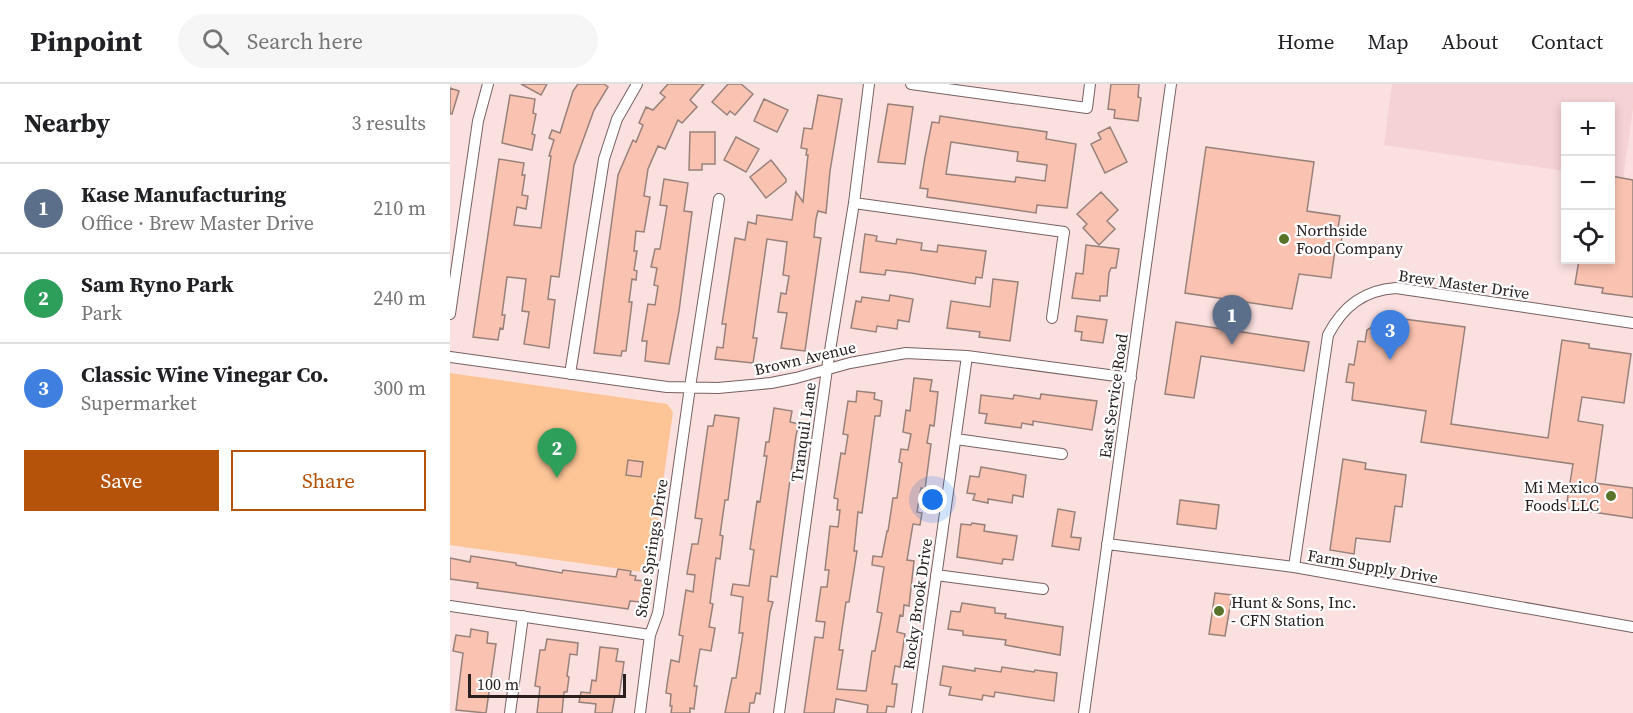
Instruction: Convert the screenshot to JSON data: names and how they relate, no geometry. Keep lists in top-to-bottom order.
{
  "streets": {
    "street": [
      "Brew Master Drive",
      "Brown Avenue",
      "East Service Road",
      "Tranquil Lane",
      "Stone Springs Drive",
      "Farm Supply Drive",
      "Rocky Brook Drive"
    ]
  },
  "crossings": [
    ["Brew Master Drive", "Farm Supply Drive"],
    ["Brown Avenue", "East Service Road"],
    ["Brown Avenue", "Tranquil Lane"],
    ["Brown Avenue", "Stone Springs Drive"],
    ["Brown Avenue", "Rocky Brook Drive"],
    ["East Service Road", "Farm Supply Drive"]
  ],
  "places": ["Northside Food Company", "Mi Mexico Foods LLC", "Hunt & Sons, Inc. - CFN Station"],
  "scale_bar": "100 m",
  "page": {
    "header": "Pinpoint",
    "search": "Search here",
    "nav": [
      "Home",
      "Map",
      "About",
      "Contact"
    ],
    "heading": ["Nearby", "3 results"],
    "map_buttons": ["+", "−"],
    "list": [
      {
        "mark": "1",
        "name": "Kase Manufacturing",
        "note": "Office · Brew Master Drive",
        "value": "210 m"
      },
      {
        "mark": "2",
        "name": "Sam Ryno Park",
        "note": "Park",
        "value": "240 m"
      },
      {
        "mark": "3",
        "name": "Classic Wine Vinegar Co.",
        "note": "Supermarket",
        "value": "300 m"
      }
    ],
    "pins": ["1", "3", "2"],
    "buttons": ["Save", "Share"],
    "scale": "100 m"
  }
}
